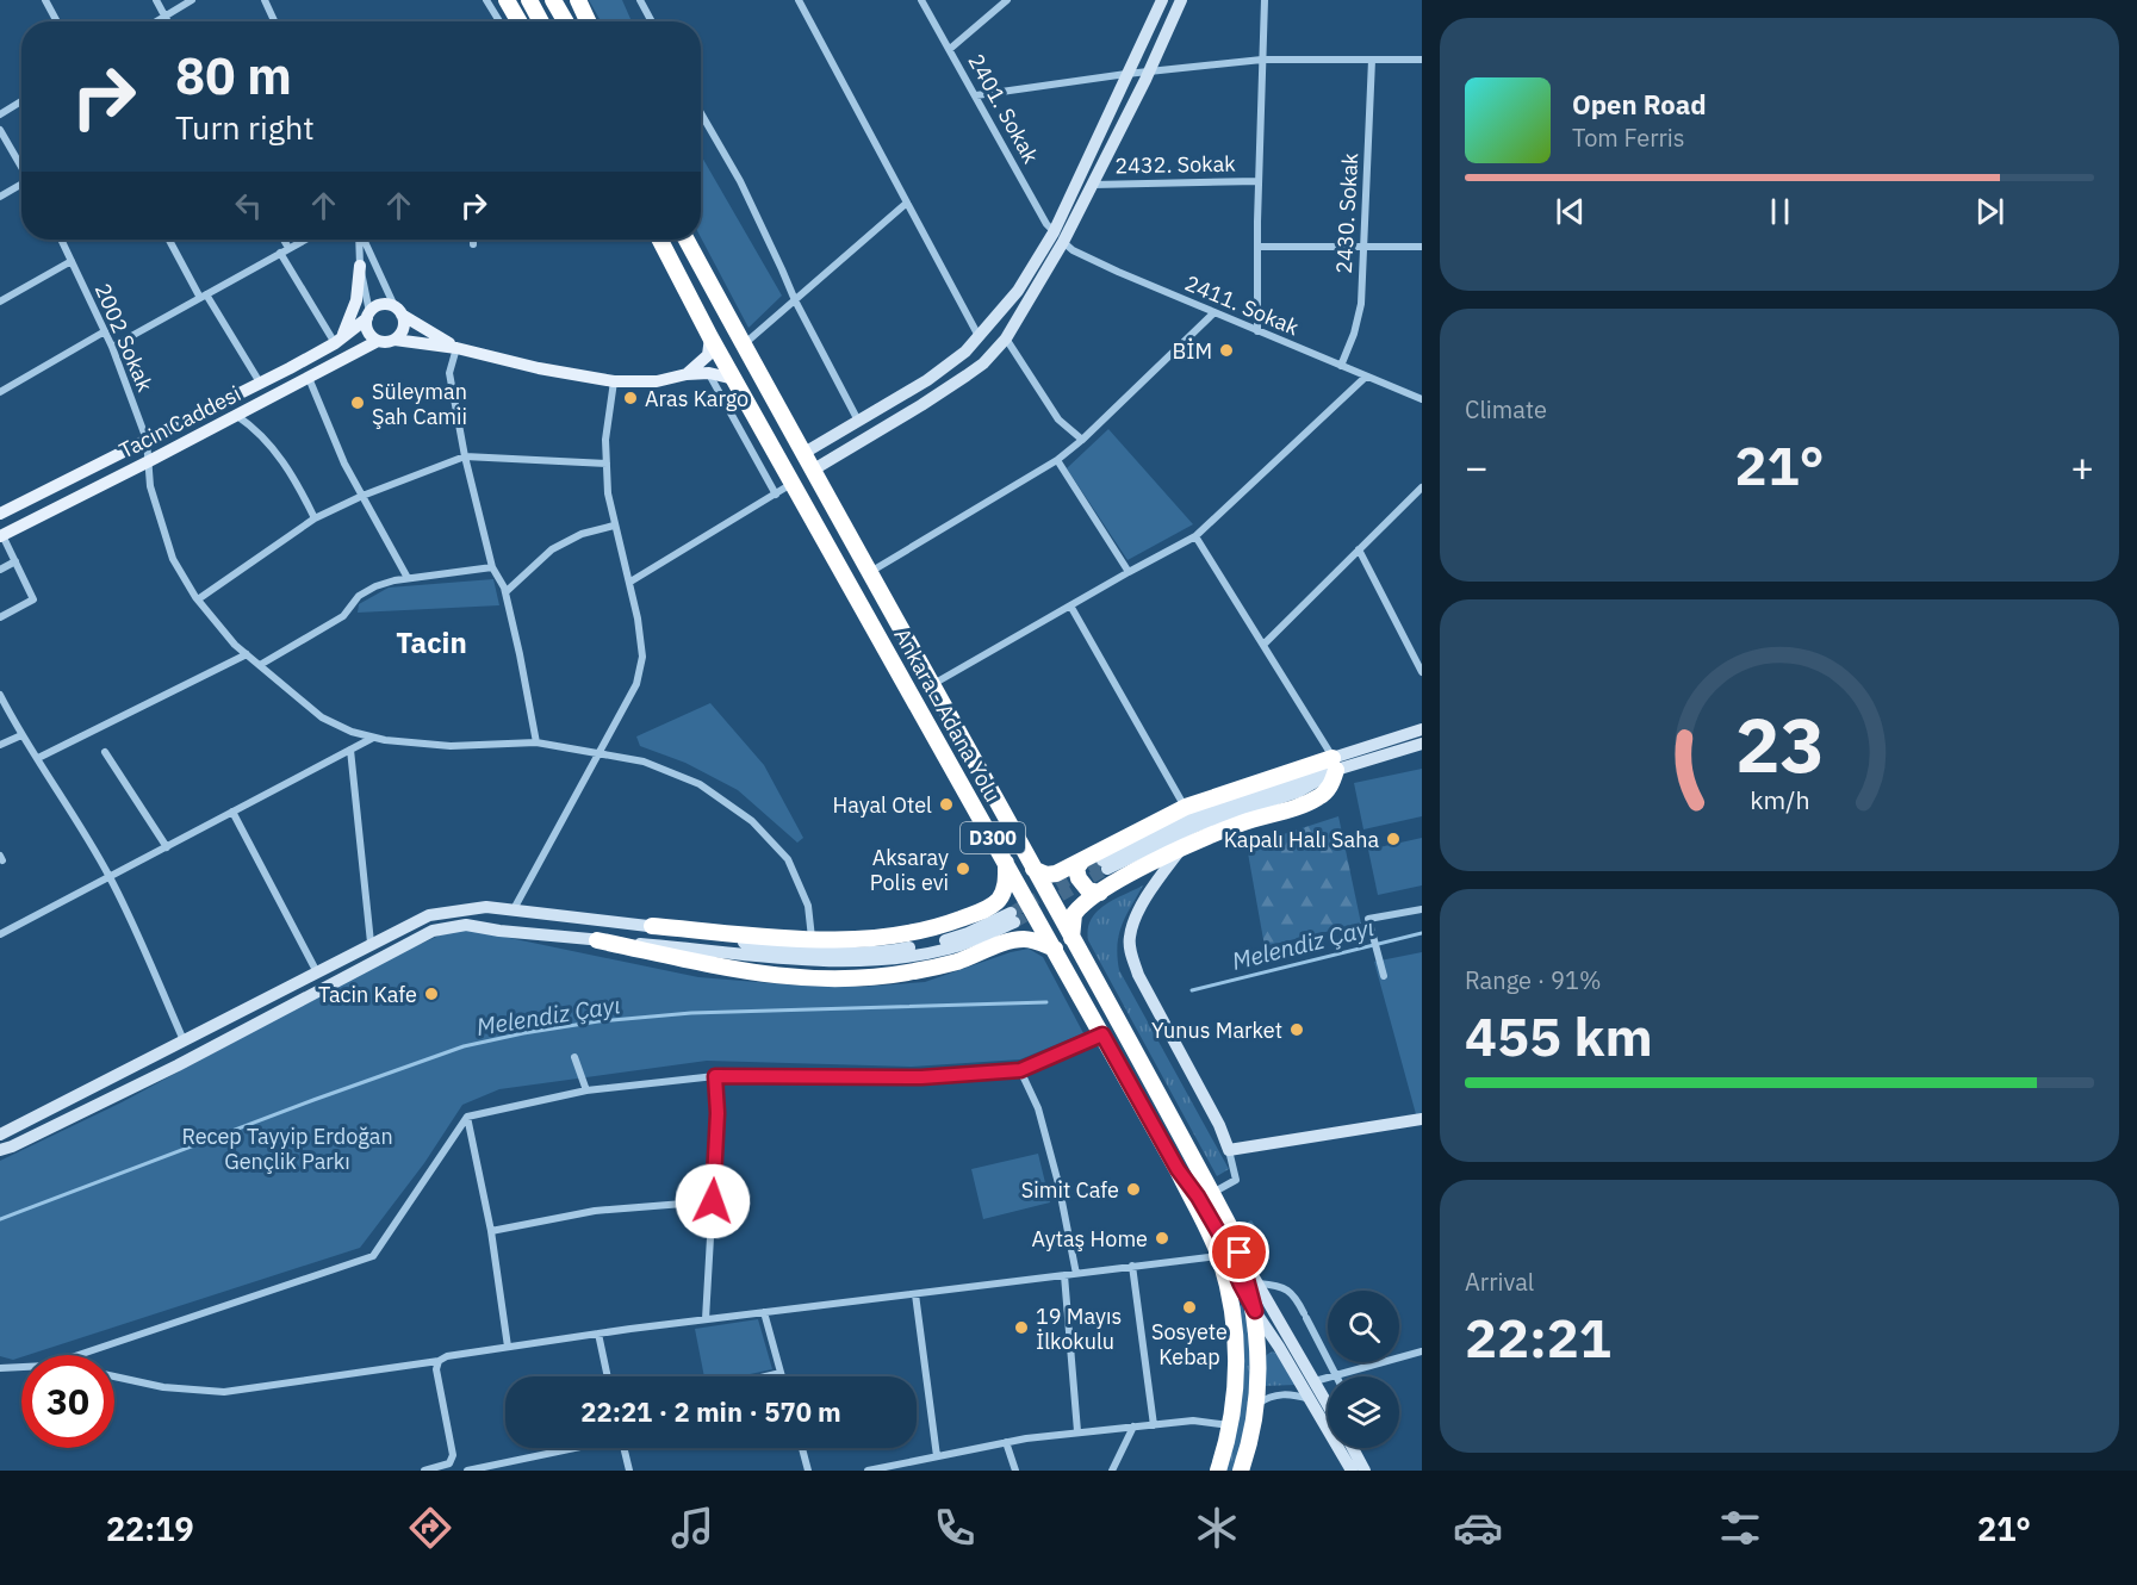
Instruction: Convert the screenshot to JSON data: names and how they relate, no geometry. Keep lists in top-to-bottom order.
{
  "streets": {
    "highway": ["Ankara - Adana Yolu", "D300"],
    "main road": ["Tacin Caddesi"],
    "street": [
      "2401. Sokak",
      "2432. Sokak",
      "2430. Sokak",
      "2411. Sokak",
      "2002 Sokak"
    ]
  },
  "crossings": [
    ["2401. Sokak", "2411. Sokak"],
    ["2430. Sokak", "2411. Sokak"],
    ["2002 Sokak", "Tacin Caddesi"]
  ],
  "districts": ["Tacin"],
  "water": ["Melendiz Çayı"],
  "parks": ["Recep Tayyip Erdoğan Gençlik Parkı"],
  "places": [
    "BİM",
    "Aras Kargo",
    "Süleyman Şah Camii",
    "Hayal Otel",
    "Kapalı Halı Saha",
    "Aksaray Polis evi",
    "Tacin Kafe",
    "Yunus Market",
    "Simit Cafe",
    "Aytaş Home",
    "Sosyete Kebap",
    "19 Mayıs İlkokulu"
  ],
  "page": {
    "turn": ["80 m", "Turn right"],
    "song": ["Open Road", "Tom Ferris"],
    "tile": [
      "Climate",
      ["Range · 91%", "455 km"],
      ["Arrival", "22:21"]
    ],
    "heat": ["−", "21°", "+"],
    "limit": "30",
    "trip": "22:21 · 2 min · 570 m",
    "tabs": ["22:19", "21°"],
    "gauge": ["23", "km/h"]
  }
}
